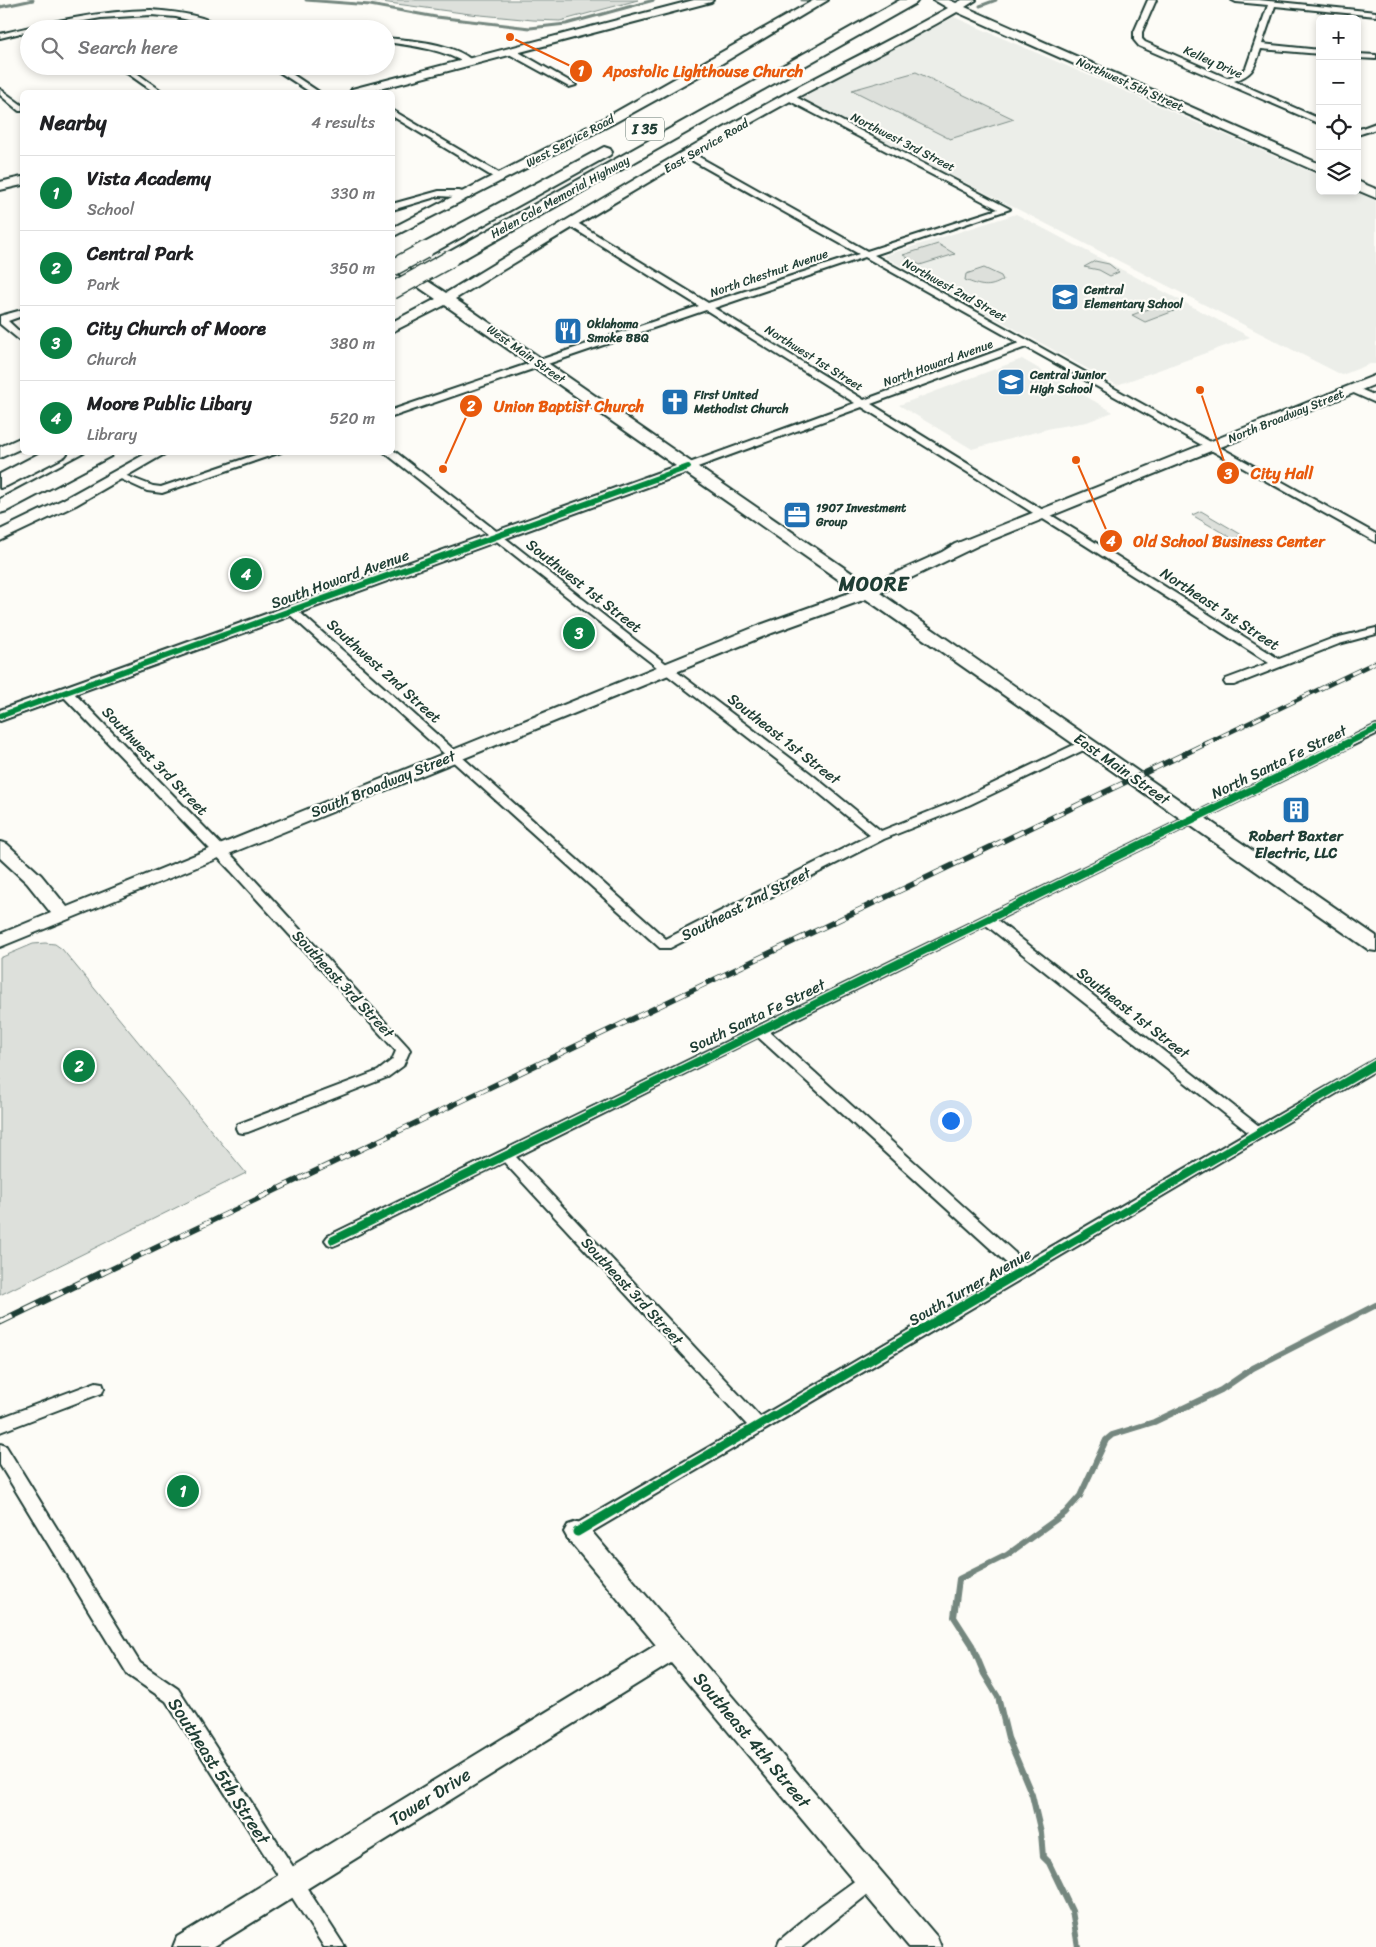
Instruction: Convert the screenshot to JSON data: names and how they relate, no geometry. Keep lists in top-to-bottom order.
{
  "streets": {
    "highway": ["I 35", "Helen Cole Memorial Highway"],
    "main road": [
      "Northwest 5th Street",
      "West Service Road",
      "East Service Road",
      "West Main Street",
      "North Broadway Street",
      "South Howard Avenue",
      "East Main Street",
      "South Broadway Street",
      "Southeast 4th Street",
      "Tower Drive"
    ],
    "street": [
      "Kelley Drive",
      "Northwest 3rd Street",
      "North Chestnut Avenue",
      "Northwest 2nd Street",
      "Northwest 1st Street",
      "North Howard Avenue",
      "Southwest 1st Street",
      "Northeast 1st Street",
      "Southwest 2nd Street",
      "Southeast 1st Street",
      "Southwest 3rd Street",
      "North Santa Fe Street",
      "Southeast 2nd Street",
      "Southeast 3rd Street",
      "South Santa Fe Street",
      "South Turner Avenue",
      "Southeast 5th Street"
    ]
  },
  "crossings": [
    ["Northwest 5th Street", "East Service Road"],
    ["Northwest 3rd Street", "East Service Road"],
    ["Northwest 3rd Street", "North Chestnut Avenue"],
    ["East Service Road", "Northwest 2nd Street"],
    ["East Service Road", "West Main Street"],
    ["East Service Road", "Northwest 1st Street"],
    ["North Chestnut Avenue", "Northwest 2nd Street"],
    ["North Chestnut Avenue", "West Main Street"],
    ["North Chestnut Avenue", "Northwest 1st Street"],
    ["Northwest 2nd Street", "North Howard Avenue"],
    ["Northwest 2nd Street", "North Broadway Street"],
    ["West Main Street", "North Howard Avenue"],
    ["West Main Street", "North Broadway Street"],
    ["West Main Street", "South Howard Avenue"],
    ["West Main Street", "East Main Street"],
    ["West Main Street", "South Broadway Street"],
    ["Northwest 1st Street", "North Howard Avenue"],
    ["Northwest 1st Street", "North Broadway Street"],
    ["Northwest 1st Street", "Northeast 1st Street"],
    ["North Howard Avenue", "South Howard Avenue"],
    ["North Broadway Street", "Northeast 1st Street"],
    ["North Broadway Street", "East Main Street"],
    ["North Broadway Street", "South Broadway Street"],
    ["South Howard Avenue", "Southwest 1st Street"],
    ["South Howard Avenue", "Southwest 2nd Street"],
    ["South Howard Avenue", "Southwest 3rd Street"],
    ["Southwest 1st Street", "Southeast 1st Street"],
    ["Southwest 1st Street", "South Broadway Street"],
    ["Southwest 2nd Street", "South Broadway Street"],
    ["Southwest 2nd Street", "Southeast 2nd Street"],
    ["Southeast 1st Street", "South Broadway Street"],
    ["Southeast 1st Street", "Southeast 2nd Street"],
    ["Southeast 1st Street", "South Santa Fe Street"],
    ["Southeast 1st Street", "South Turner Avenue"],
    ["Southwest 3rd Street", "South Broadway Street"],
    ["Southwest 3rd Street", "Southeast 3rd Street"],
    ["North Santa Fe Street", "East Main Street"],
    ["North Santa Fe Street", "South Santa Fe Street"],
    ["East Main Street", "South Broadway Street"],
    ["East Main Street", "Southeast 2nd Street"],
    ["East Main Street", "South Santa Fe Street"],
    ["South Broadway Street", "Southeast 2nd Street"],
    ["South Broadway Street", "Southeast 3rd Street"],
    ["Southeast 3rd Street", "South Santa Fe Street"],
    ["Southeast 3rd Street", "South Turner Avenue"],
    ["South Turner Avenue", "Southeast 4th Street"],
    ["Southeast 4th Street", "Tower Drive"],
    ["Southeast 5th Street", "Tower Drive"]
  ],
  "districts": ["MOORE"],
  "places": {
    "other": [
      "Apostolic Lighthouse Church",
      "City Hall",
      "Old School Business Center",
      "Union Baptist Church"
    ],
    "school or university": ["Central Elementary School", "Central Junior High School"],
    "restaurant": ["Oklahoma Smoke BBQ"],
    "church": ["First United Methodist Church"],
    "office": ["1907 Investment Group"],
    "building": ["Robert Baxter Electric, LLC"]
  },
  "page": {
    "map_buttons": ["+", "−"],
    "search": "Search here",
    "heading": ["Nearby", "4 results"],
    "list": [
      {
        "mark": "1",
        "name": "Vista Academy",
        "note": "School",
        "value": "330 m"
      },
      {
        "mark": "2",
        "name": "Central Park",
        "note": "Park",
        "value": "350 m"
      },
      {
        "mark": "3",
        "name": "City Church of Moore",
        "note": "Church",
        "value": "380 m"
      },
      {
        "mark": "4",
        "name": "Moore Public Libary",
        "note": "Library",
        "value": "520 m"
      }
    ],
    "pins": [
      "4",
      "3",
      "2",
      "1"
    ]
  }
}
